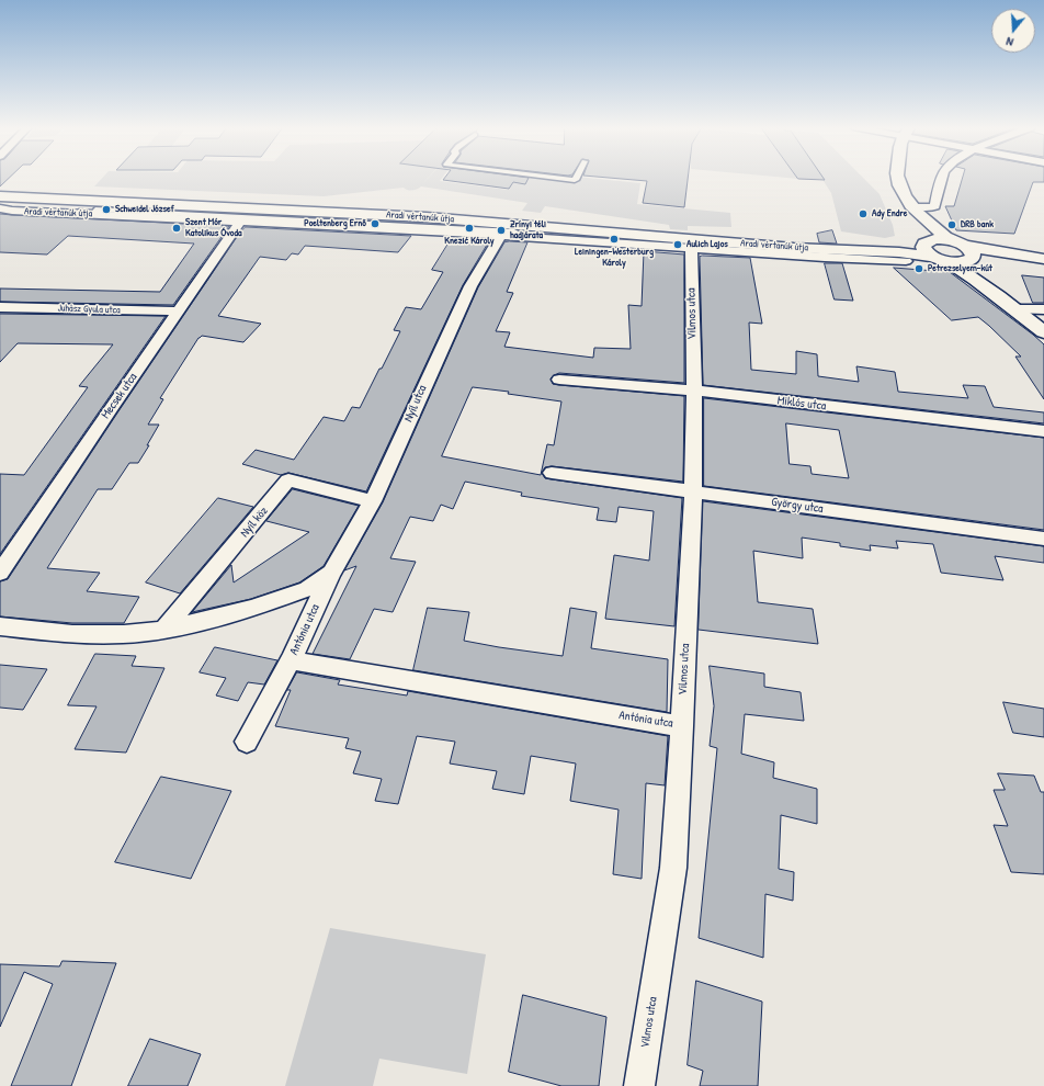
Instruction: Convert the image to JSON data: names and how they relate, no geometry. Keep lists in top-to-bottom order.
{
  "streets": {
    "street": [
      "Aradi vértanúk útja",
      "Juhász Gyula utca",
      "Vilmos utca",
      "Mecsek utca",
      "Nyíl utca",
      "Miklós utca",
      "György utca",
      "Nyíl köz",
      "Antónia utca"
    ]
  },
  "crossings": [
    ["Aradi vértanúk útja", "Vilmos utca"],
    ["Aradi vértanúk útja", "Mecsek utca"],
    ["Aradi vértanúk útja", "Nyíl utca"],
    ["Juhász Gyula utca", "Mecsek utca"],
    ["Vilmos utca", "Miklós utca"],
    ["Vilmos utca", "György utca"],
    ["Vilmos utca", "Antónia utca"],
    ["Nyíl utca", "Nyíl köz"],
    ["Nyíl utca", "Antónia utca"],
    ["Nyíl köz", "Antónia utca"]
  ],
  "places": [
    "Schweidel József",
    "Ady Endre",
    "Poeltenberg Ernő",
    "DRB bank",
    "Szent Mór Katolikus Óvoda",
    "Knezić Károly",
    "Zrínyi téli hadjárata",
    "Leiningen-Westerburg Károly",
    "Aulich Lajos",
    "Petrezselyem-kút"
  ],
  "north": "bottom"
}
